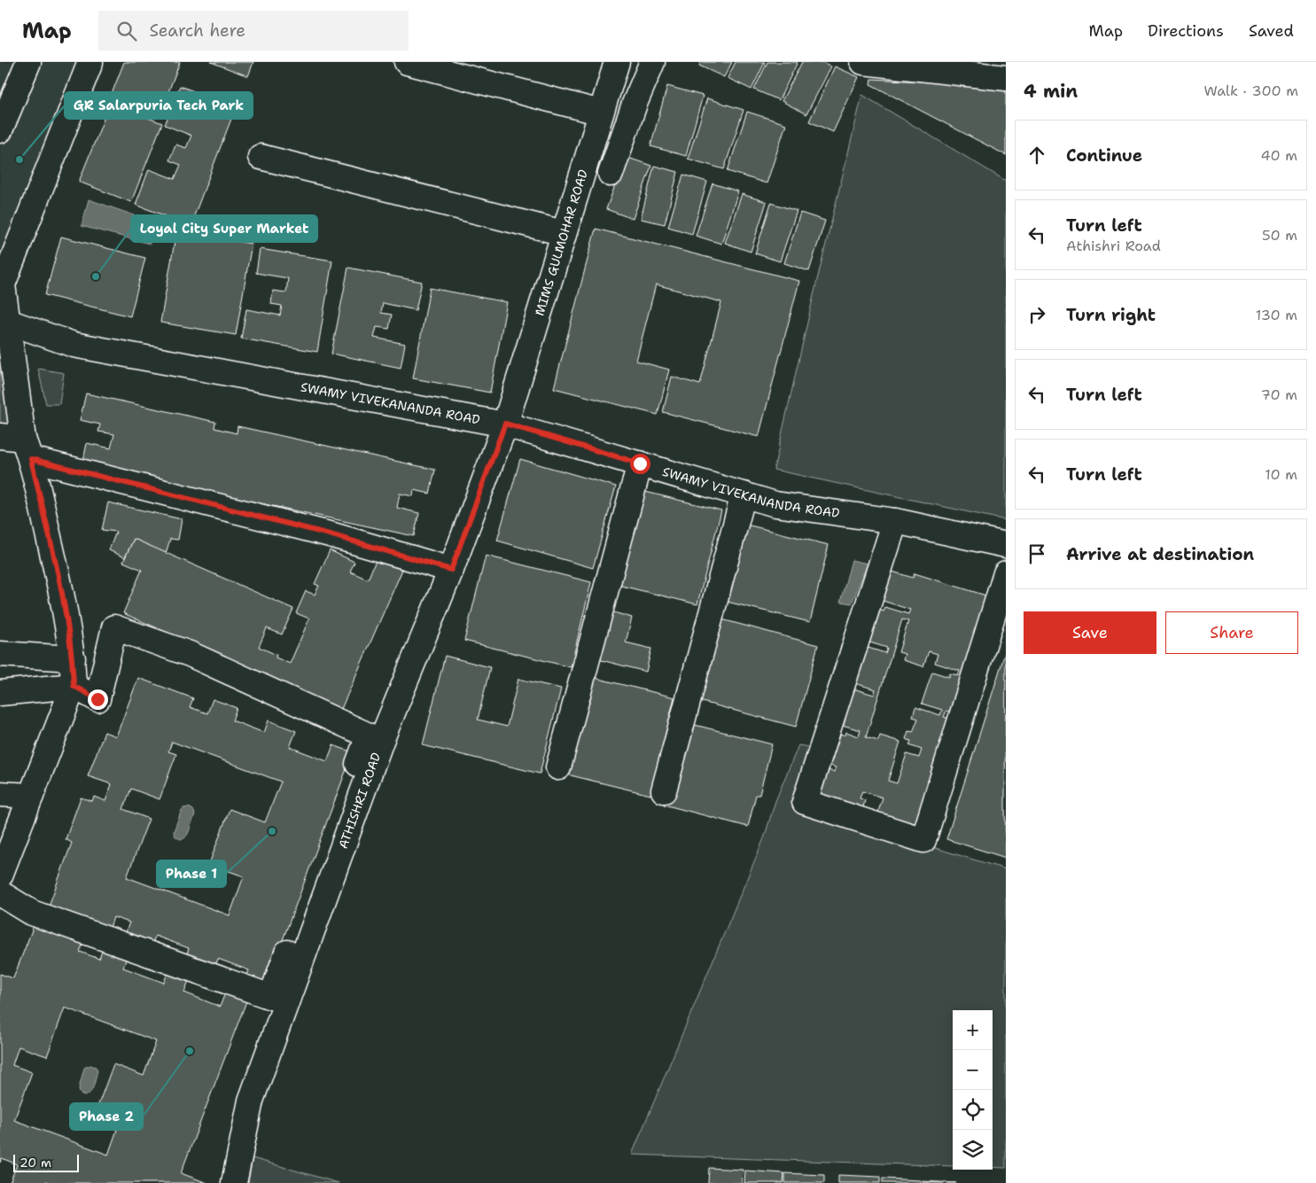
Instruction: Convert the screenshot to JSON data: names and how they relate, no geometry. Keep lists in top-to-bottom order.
{
  "streets": {
    "street": ["MIMS GULMOHAR ROAD", "SWAMY VIVEKANANDA ROAD", "ATHISHRI ROAD"]
  },
  "crossings": [
    ["MIMS GULMOHAR ROAD", "SWAMY VIVEKANANDA ROAD"],
    ["MIMS GULMOHAR ROAD", "ATHISHRI ROAD"],
    ["SWAMY VIVEKANANDA ROAD", "ATHISHRI ROAD"]
  ],
  "places": [
    "GR Salarpuria Tech Park",
    "Loyal City Super Market",
    "Phase 1",
    "Phase 2"
  ],
  "scale_bar": "20 m",
  "page": {
    "header": "Map",
    "search": "Search here",
    "nav": ["Map", "Directions", "Saved"],
    "heading": ["4 min", "Walk · 300 m"],
    "list": [
      ["Continue", "40 m"],
      ["Turn left", "Athishri Road", "50 m"],
      ["Turn right", "130 m"],
      ["Turn left", "70 m"],
      ["Turn left", "10 m"],
      "Arrive at destination"
    ],
    "buttons": ["Save", "Share"],
    "map_buttons": ["+", "−"],
    "scale": "20 m"
  }
}
